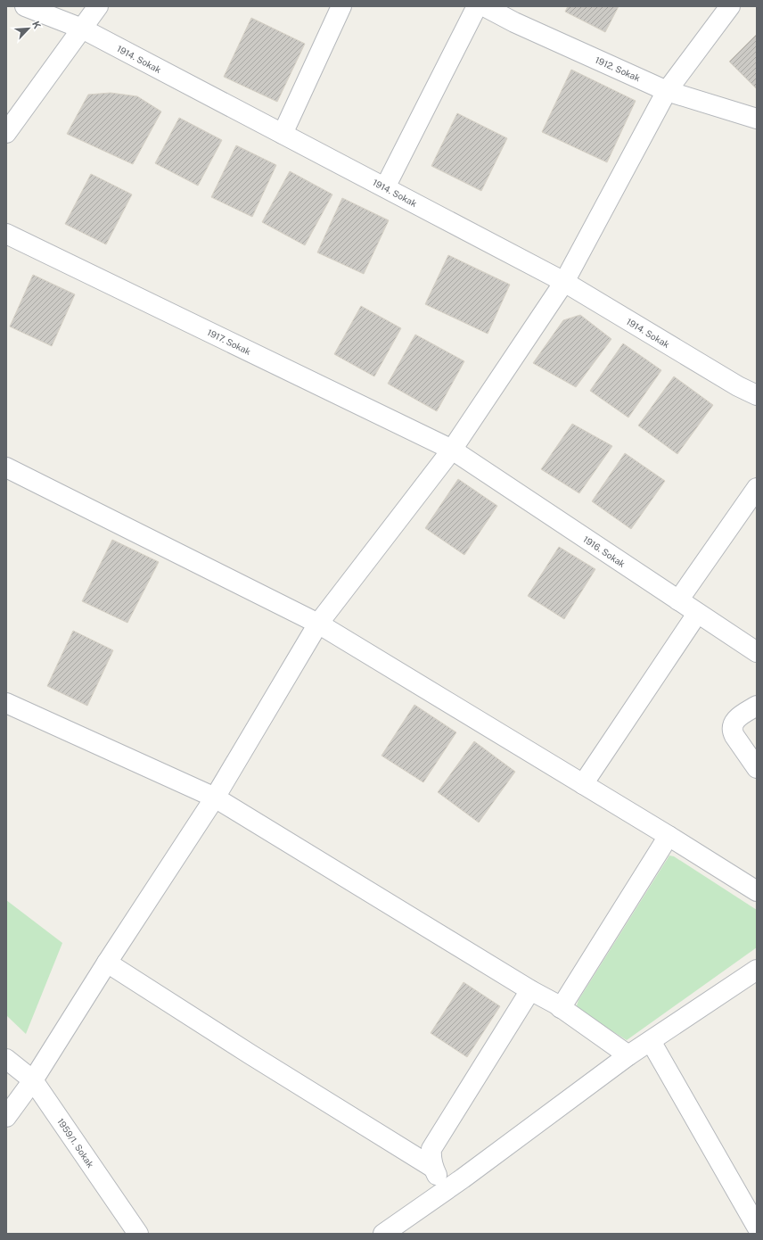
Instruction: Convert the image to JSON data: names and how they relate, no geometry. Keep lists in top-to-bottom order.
{
  "streets": {
    "street": [
      "1914. Sokak",
      "1912. Sokak",
      "1917. Sokak",
      "1916. Sokak",
      "1959/1. Sokak"
    ]
  },
  "crossings": [
    ["1917. Sokak", "1916. Sokak"]
  ],
  "north": "top right"
}
